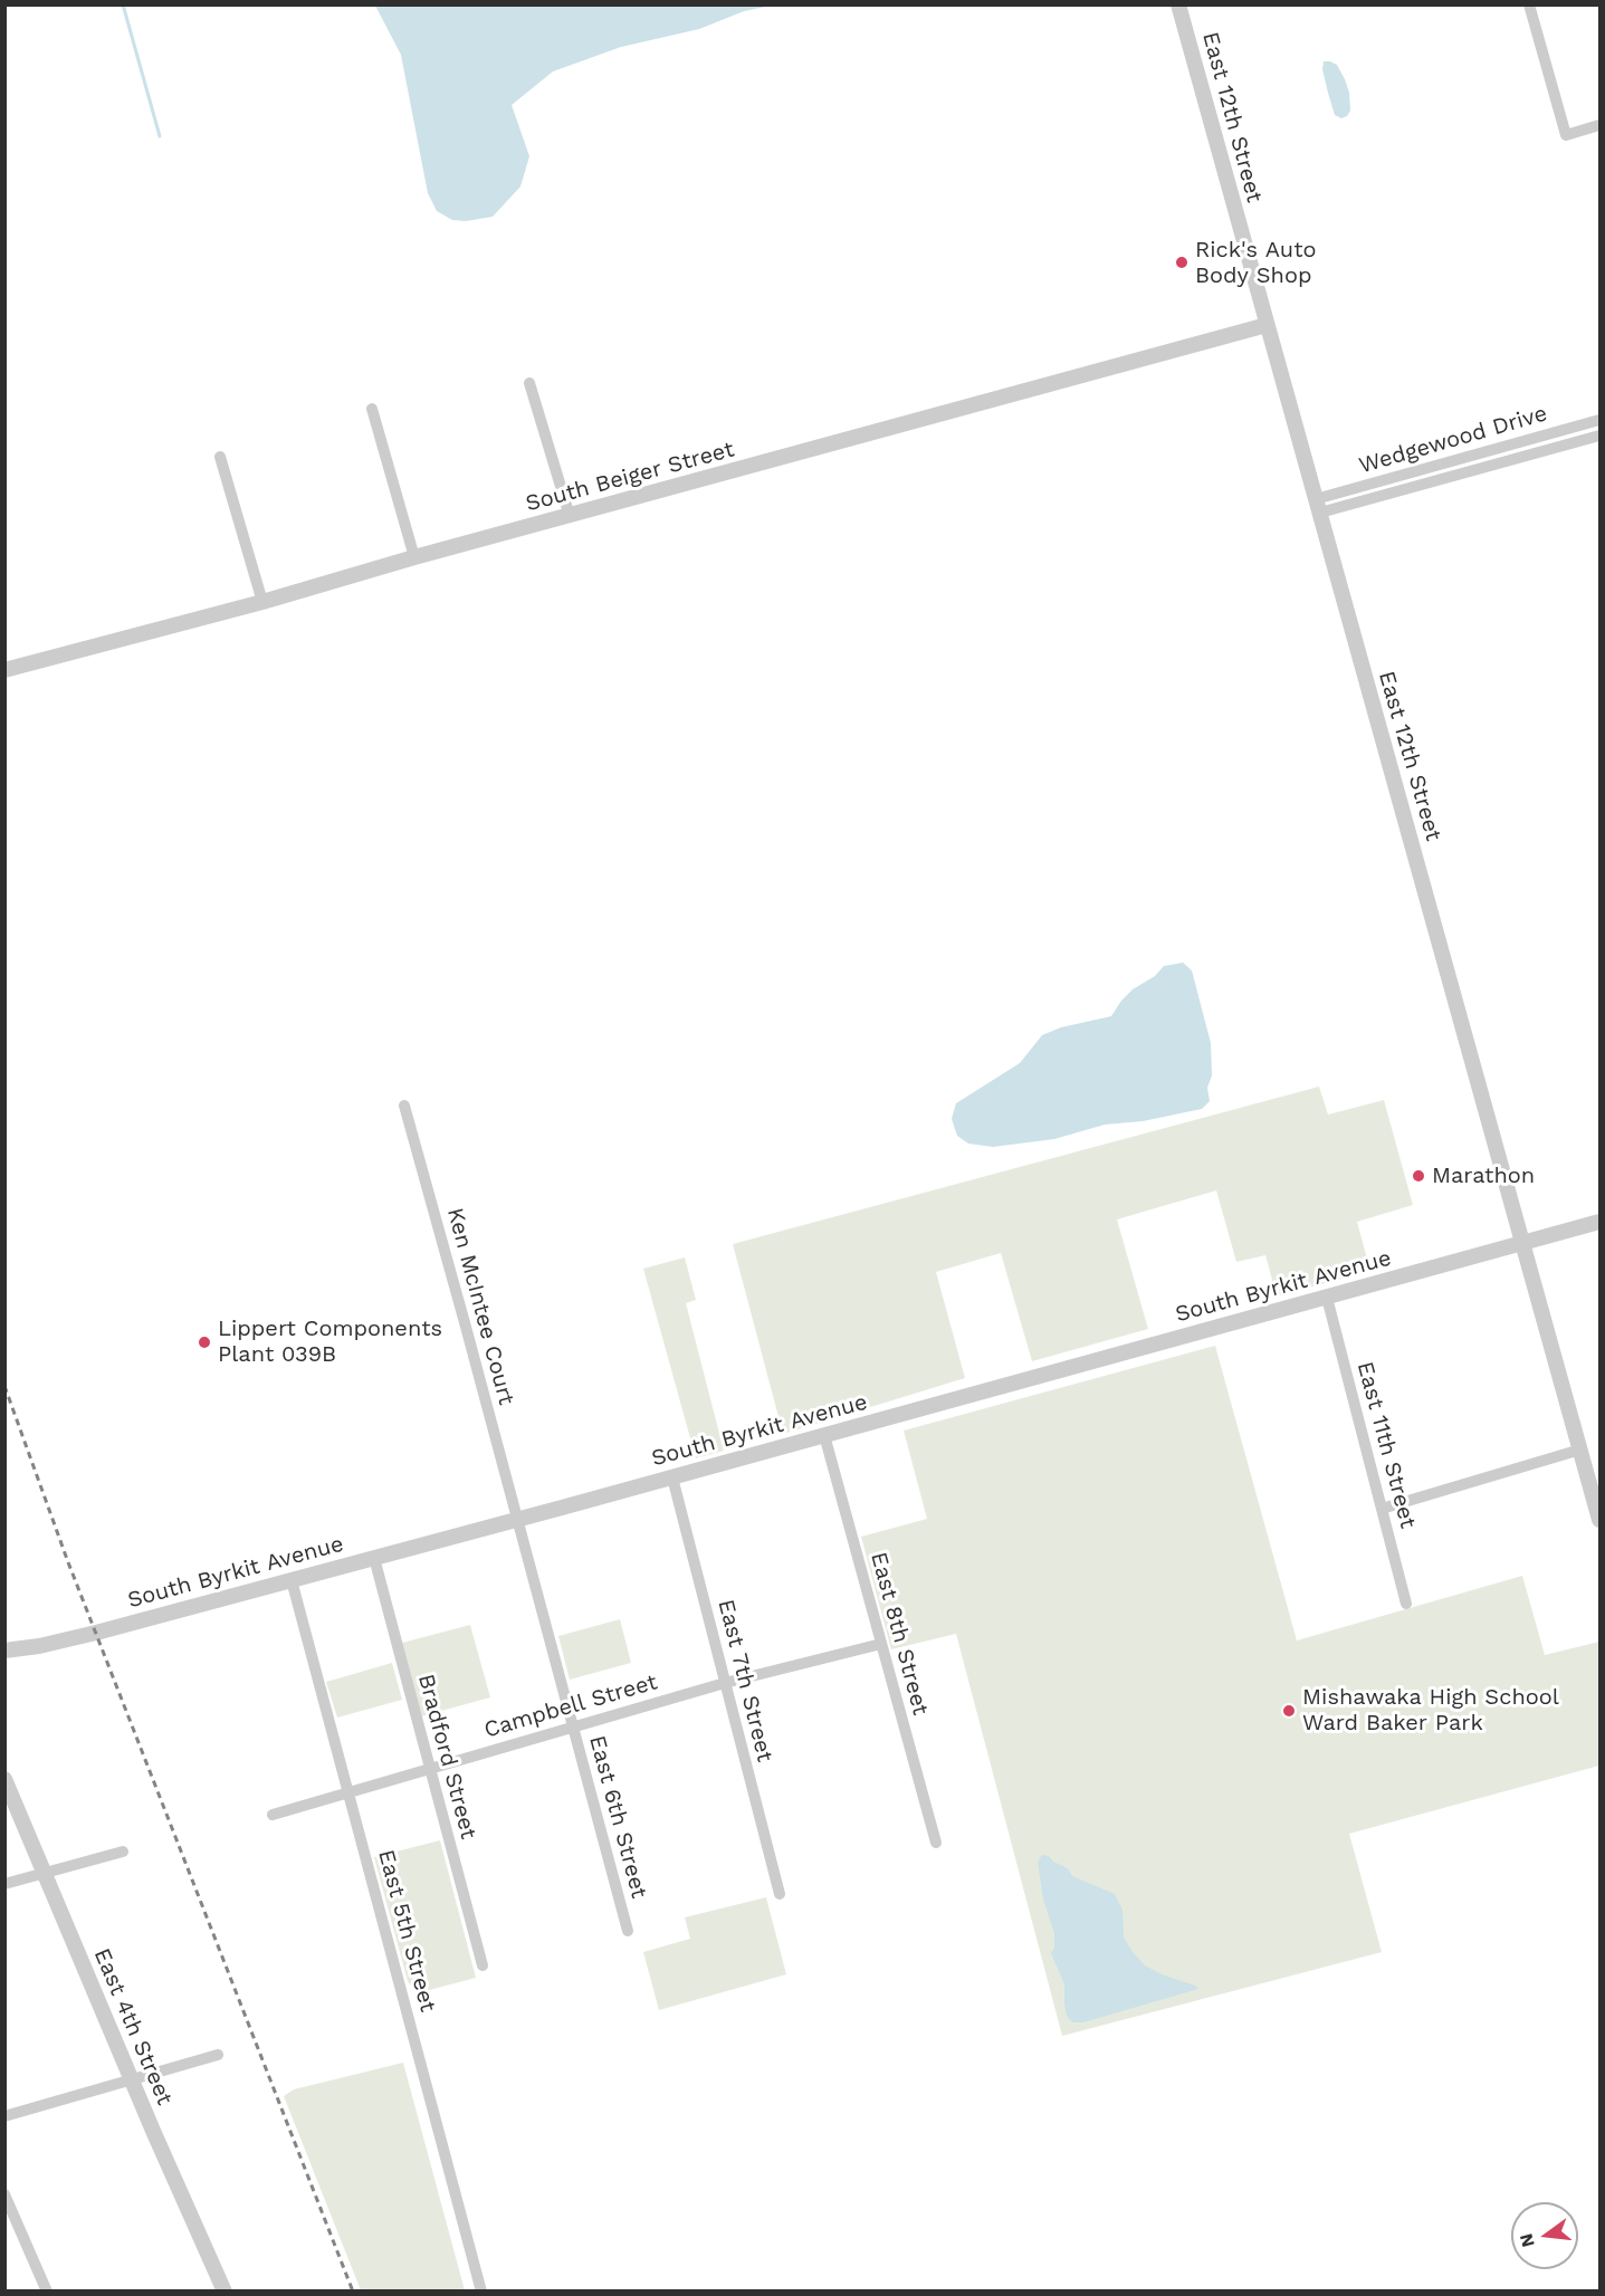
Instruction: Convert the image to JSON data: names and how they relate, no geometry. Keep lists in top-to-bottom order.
{
  "streets": {
    "street": [
      "East 12th Street",
      "Wedgewood Drive",
      "South Beiger Street",
      "South Byrkit Avenue",
      "Ken McIntee Court",
      "East 11th Street",
      "East 8th Street",
      "East 7th Street",
      "Campbell Street",
      "Bradford Street",
      "East 6th Street",
      "East 5th Street",
      "East 4th Street"
    ]
  },
  "crossings": [
    ["East 12th Street", "Wedgewood Drive"],
    ["East 12th Street", "South Beiger Street"],
    ["East 12th Street", "South Byrkit Avenue"],
    ["South Byrkit Avenue", "Ken McIntee Court"],
    ["South Byrkit Avenue", "East 11th Street"],
    ["South Byrkit Avenue", "East 8th Street"],
    ["South Byrkit Avenue", "East 7th Street"],
    ["South Byrkit Avenue", "Bradford Street"],
    ["South Byrkit Avenue", "East 6th Street"],
    ["South Byrkit Avenue", "East 5th Street"],
    ["Ken McIntee Court", "East 6th Street"],
    ["East 8th Street", "Campbell Street"],
    ["East 7th Street", "Campbell Street"],
    ["Campbell Street", "Bradford Street"],
    ["Campbell Street", "East 6th Street"],
    ["Campbell Street", "East 5th Street"]
  ],
  "places": [
    "Rick's Auto Body Shop",
    "Marathon",
    "Lippert Components Plant 039B",
    "Mishawaka High School Ward Baker Park"
  ],
  "north": "left"
}
